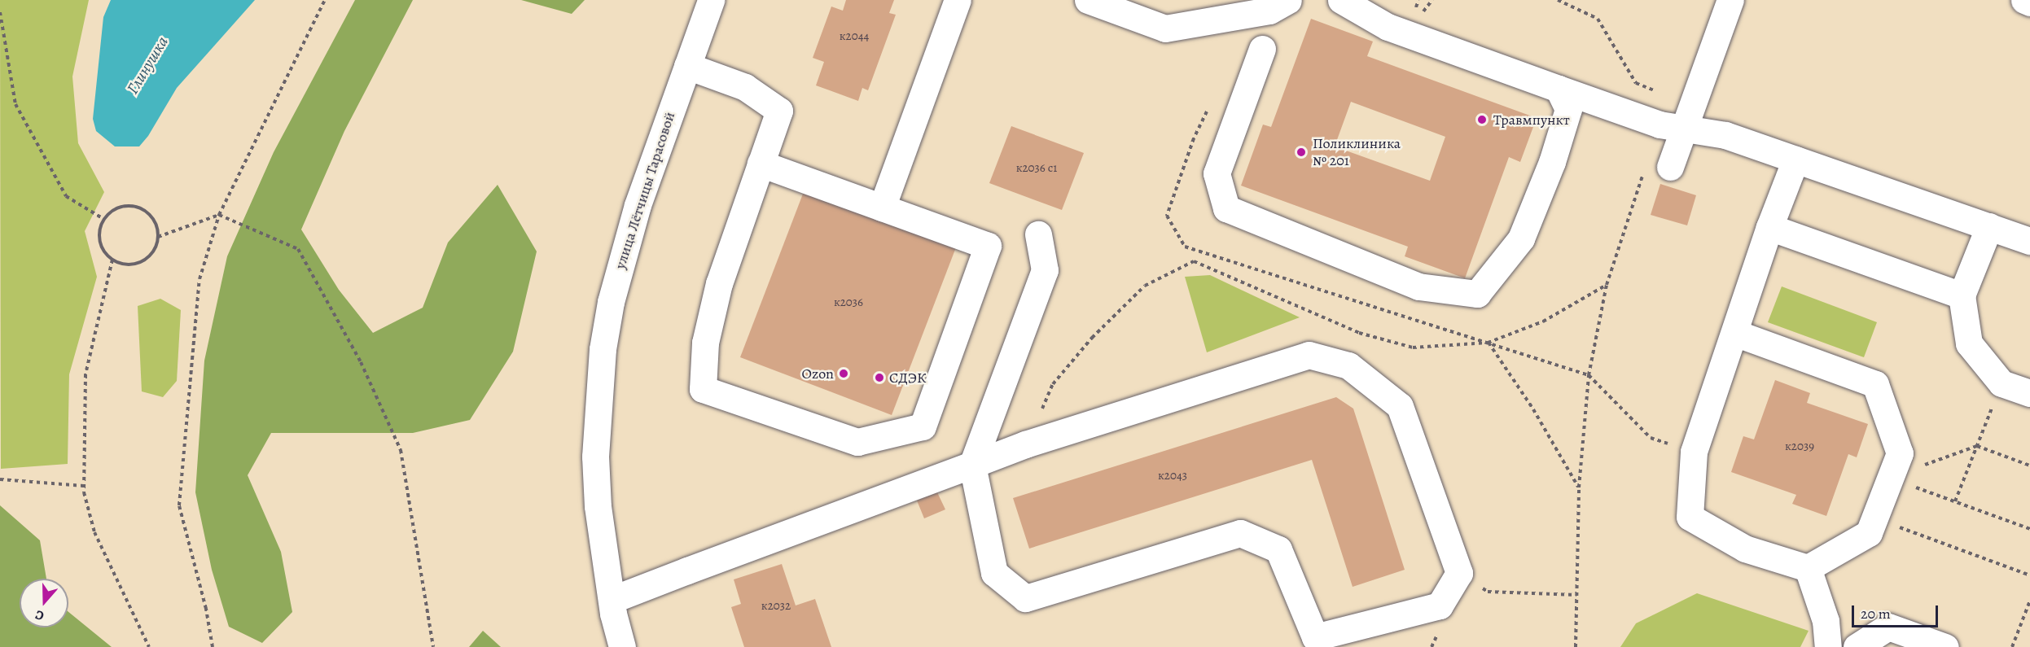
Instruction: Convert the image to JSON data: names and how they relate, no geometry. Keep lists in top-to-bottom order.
{
  "streets": {
    "main road": ["улица Лётчицы Тарасовой"]
  },
  "water": ["Глинушка"],
  "places": [
    "Травмпункт",
    "Поликлиника № 201",
    "Ozon",
    "СДЭК"
  ],
  "house_numbers": [
    "к2044",
    "к2036 с1",
    "к2036",
    "к2039",
    "к2043",
    "к2032"
  ],
  "scale_bar": "20 m",
  "north": "bottom"
}
